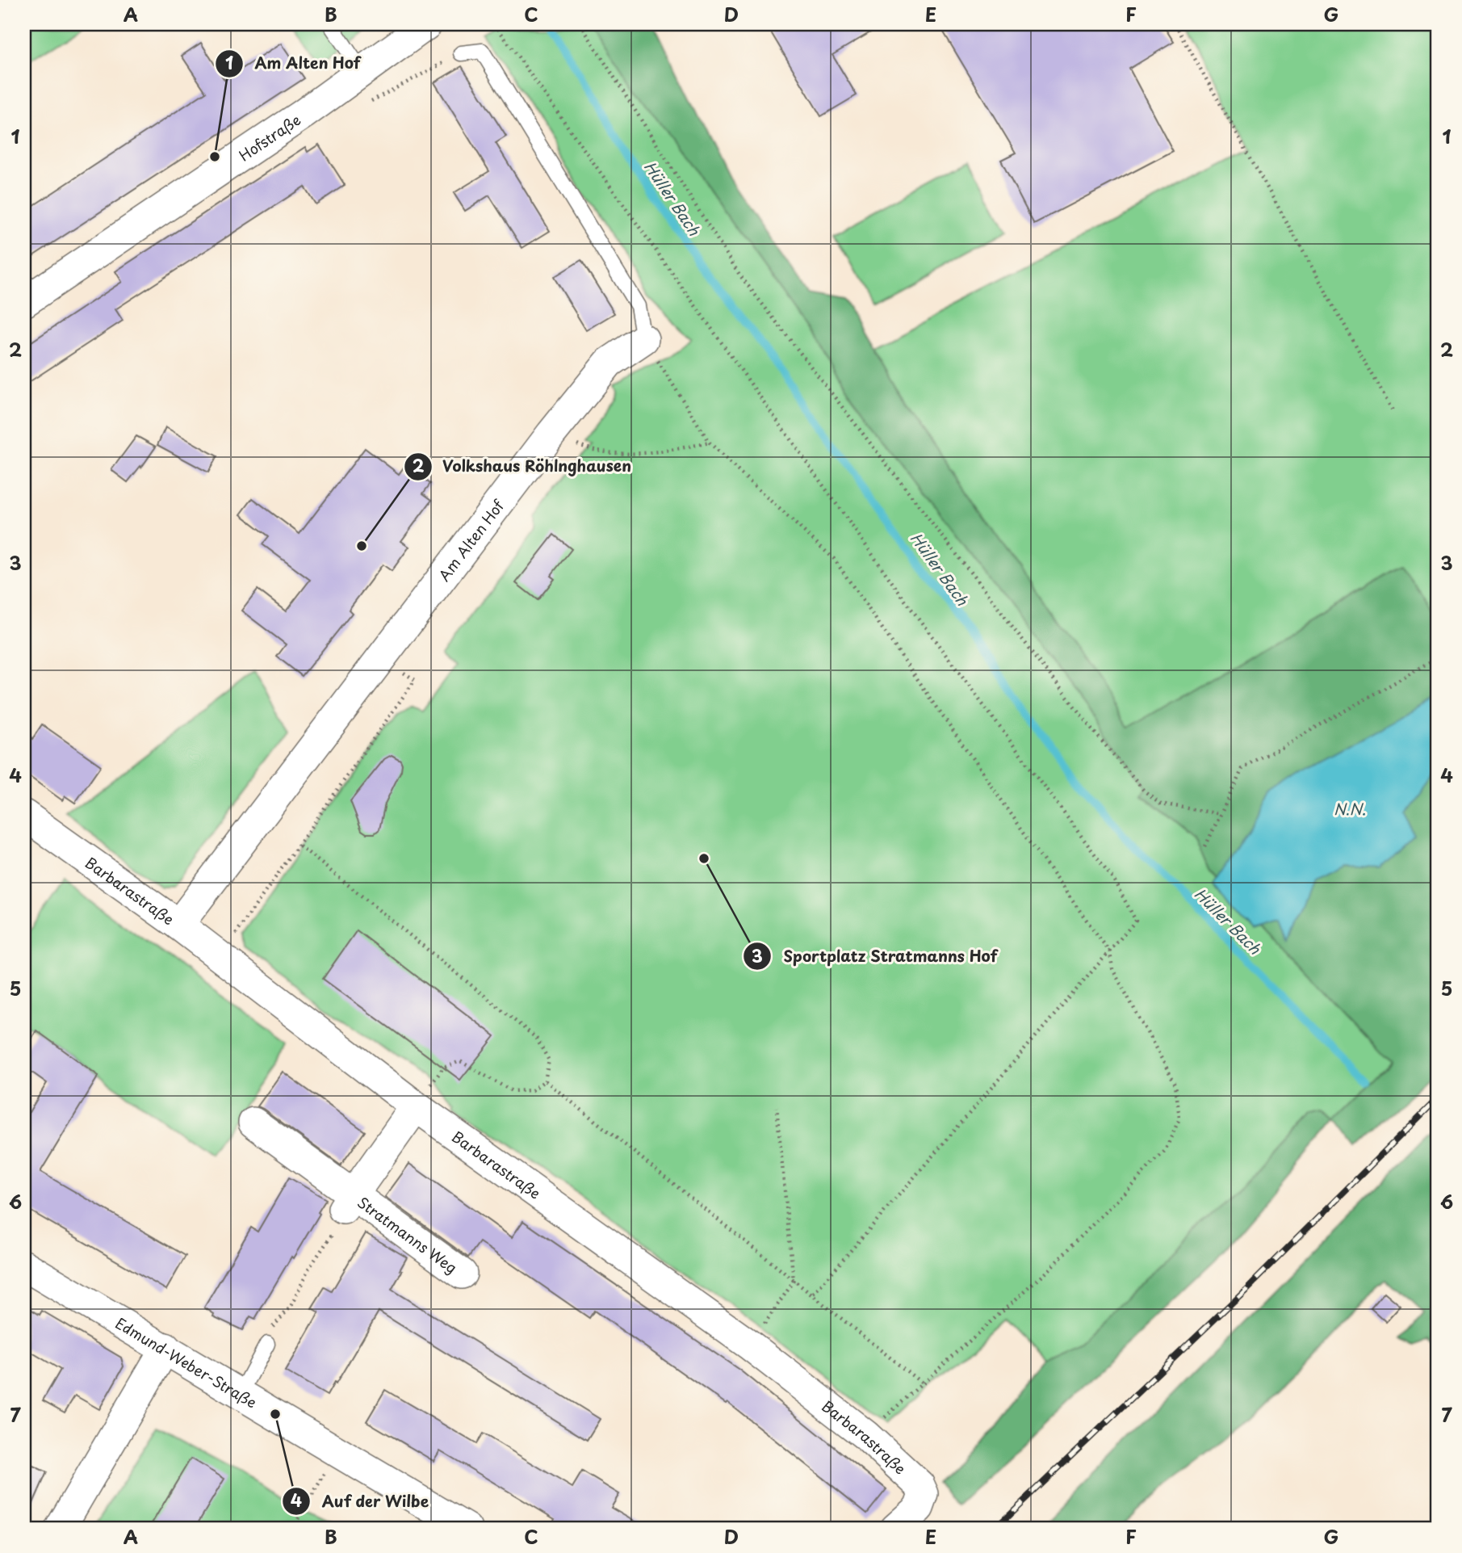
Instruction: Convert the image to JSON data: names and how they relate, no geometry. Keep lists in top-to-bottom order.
{
  "streets": {
    "street": [
      "Hofstraße",
      "Am Alten Hof",
      "Barbarastraße",
      "Stratmanns Weg",
      "Edmund-Weber-Straße"
    ]
  },
  "crossings": [
    ["Am Alten Hof", "Barbarastraße"],
    ["Barbarastraße", "Stratmanns Weg"]
  ],
  "water": ["Hüller Bach", "N.N."],
  "places": [
    "Am Alten Hof",
    "Volkshaus Röhlnghausen",
    "Sportplatz Stratmanns Hof",
    "Auf der Wilbe"
  ],
  "grid": {
    "columns": [
      "A",
      "B",
      "C",
      "D",
      "E",
      "F",
      "G"
    ],
    "rows": [
      "1",
      "2",
      "3",
      "4",
      "5",
      "6",
      "7"
    ]
  }
}
